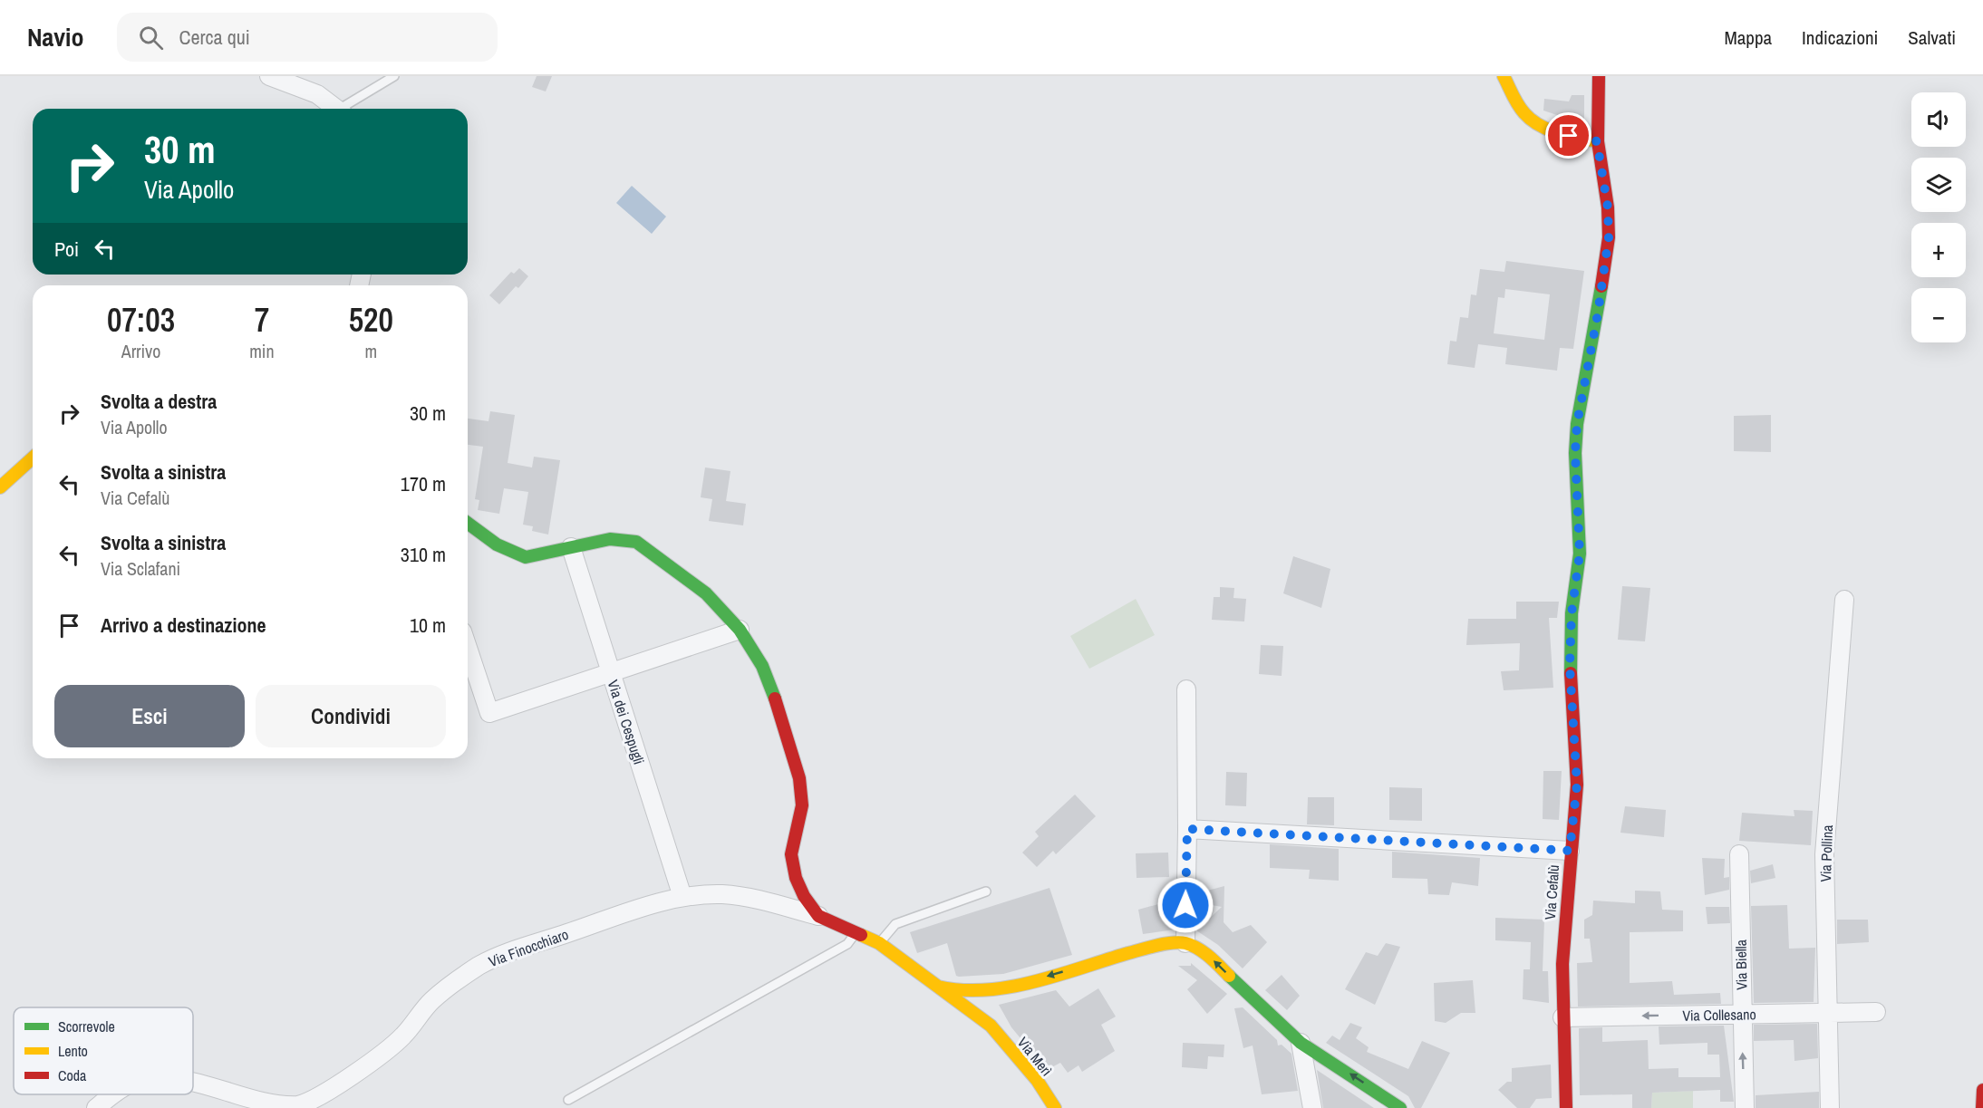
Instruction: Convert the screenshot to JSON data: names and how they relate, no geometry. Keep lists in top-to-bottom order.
{
  "streets": {
    "main road": ["Via Cefalù", "Via Merì"],
    "street": [
      "Via dei Cespugli",
      "Via Pollina",
      "Via Finocchiaro",
      "Via Biella",
      "Via Collesano"
    ]
  },
  "crossings": [
    ["Via dei Cespugli", "Via Finocchiaro"],
    ["Via Pollina", "Via Collesano"],
    ["Via Cefalù", "Via Collesano"],
    ["Via Finocchiaro", "Via Merì"],
    ["Via Biella", "Via Collesano"]
  ],
  "one_way": ["Via Biella", "Via Collesano"],
  "legend": ["Scorrevole", "Lento", "Coda"],
  "page": {
    "header": "Navio",
    "search": "Cerca qui",
    "nav": ["Mappa", "Indicazioni", "Salvati"],
    "map_buttons": ["+", "−"],
    "turn": ["30 m", "Via Apollo"],
    "then": "Poi",
    "eta": [
      "07:03",
      "Arrivo",
      "7",
      "min",
      "520",
      "m"
    ],
    "list": [
      {
        "name": "Svolta a destra",
        "note": "Via Apollo",
        "value": "30 m"
      },
      {
        "name": "Svolta a sinistra",
        "note": "Via Cefalù",
        "value": "170 m"
      },
      {
        "name": "Svolta a sinistra",
        "note": "Via Sclafani",
        "value": "310 m"
      },
      {
        "name": "Arrivo a destinazione",
        "value": "10 m"
      }
    ],
    "buttons": ["Esci", "Condividi"]
  }
}
